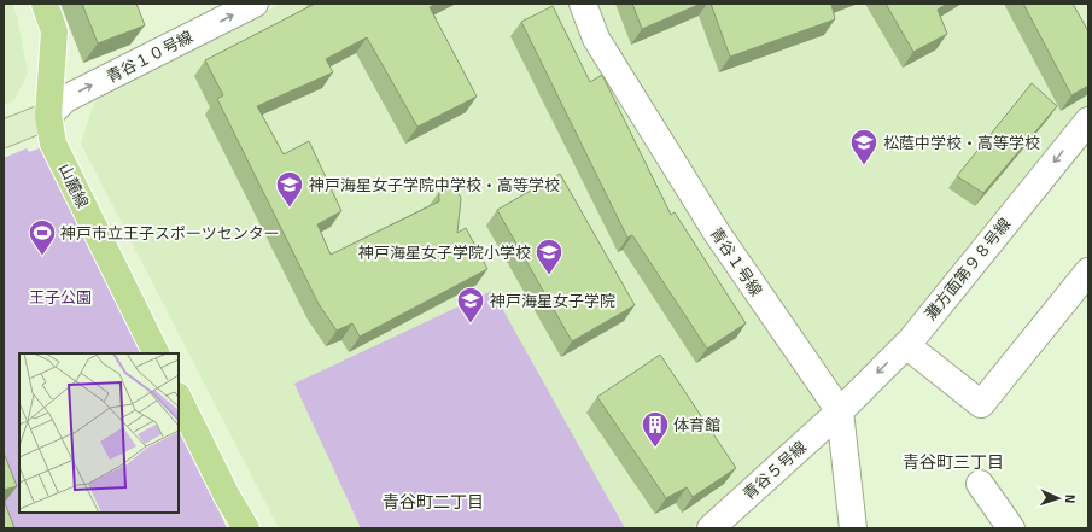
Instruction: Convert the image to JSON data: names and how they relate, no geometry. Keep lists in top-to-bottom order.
{
  "streets": {
    "main road": ["山麓線"],
    "street": [
      "青谷１０号線",
      "青谷１号線",
      "灘方面第９８号線",
      "青谷５号線"
    ]
  },
  "crossings": [
    ["青谷１０号線", "山麓線"],
    ["青谷１号線", "灘方面第９８号線"],
    ["青谷１号線", "青谷５号線"],
    ["灘方面第９８号線", "青谷５号線"]
  ],
  "one_way": ["青谷１０号線", "灘方面第９８号線"],
  "districts": ["青谷町三丁目", "青谷町二丁目"],
  "parks": ["王子公園"],
  "places": {
    "school or university": [
      "松蔭中学校・高等学校",
      "神戸海星女子学院中学校・高等学校",
      "神戸海星女子学院小学校",
      "神戸海星女子学院"
    ],
    "sports": ["神戸市立王子スポーツセンター"],
    "building": ["体育館"]
  },
  "north": "right"
}
